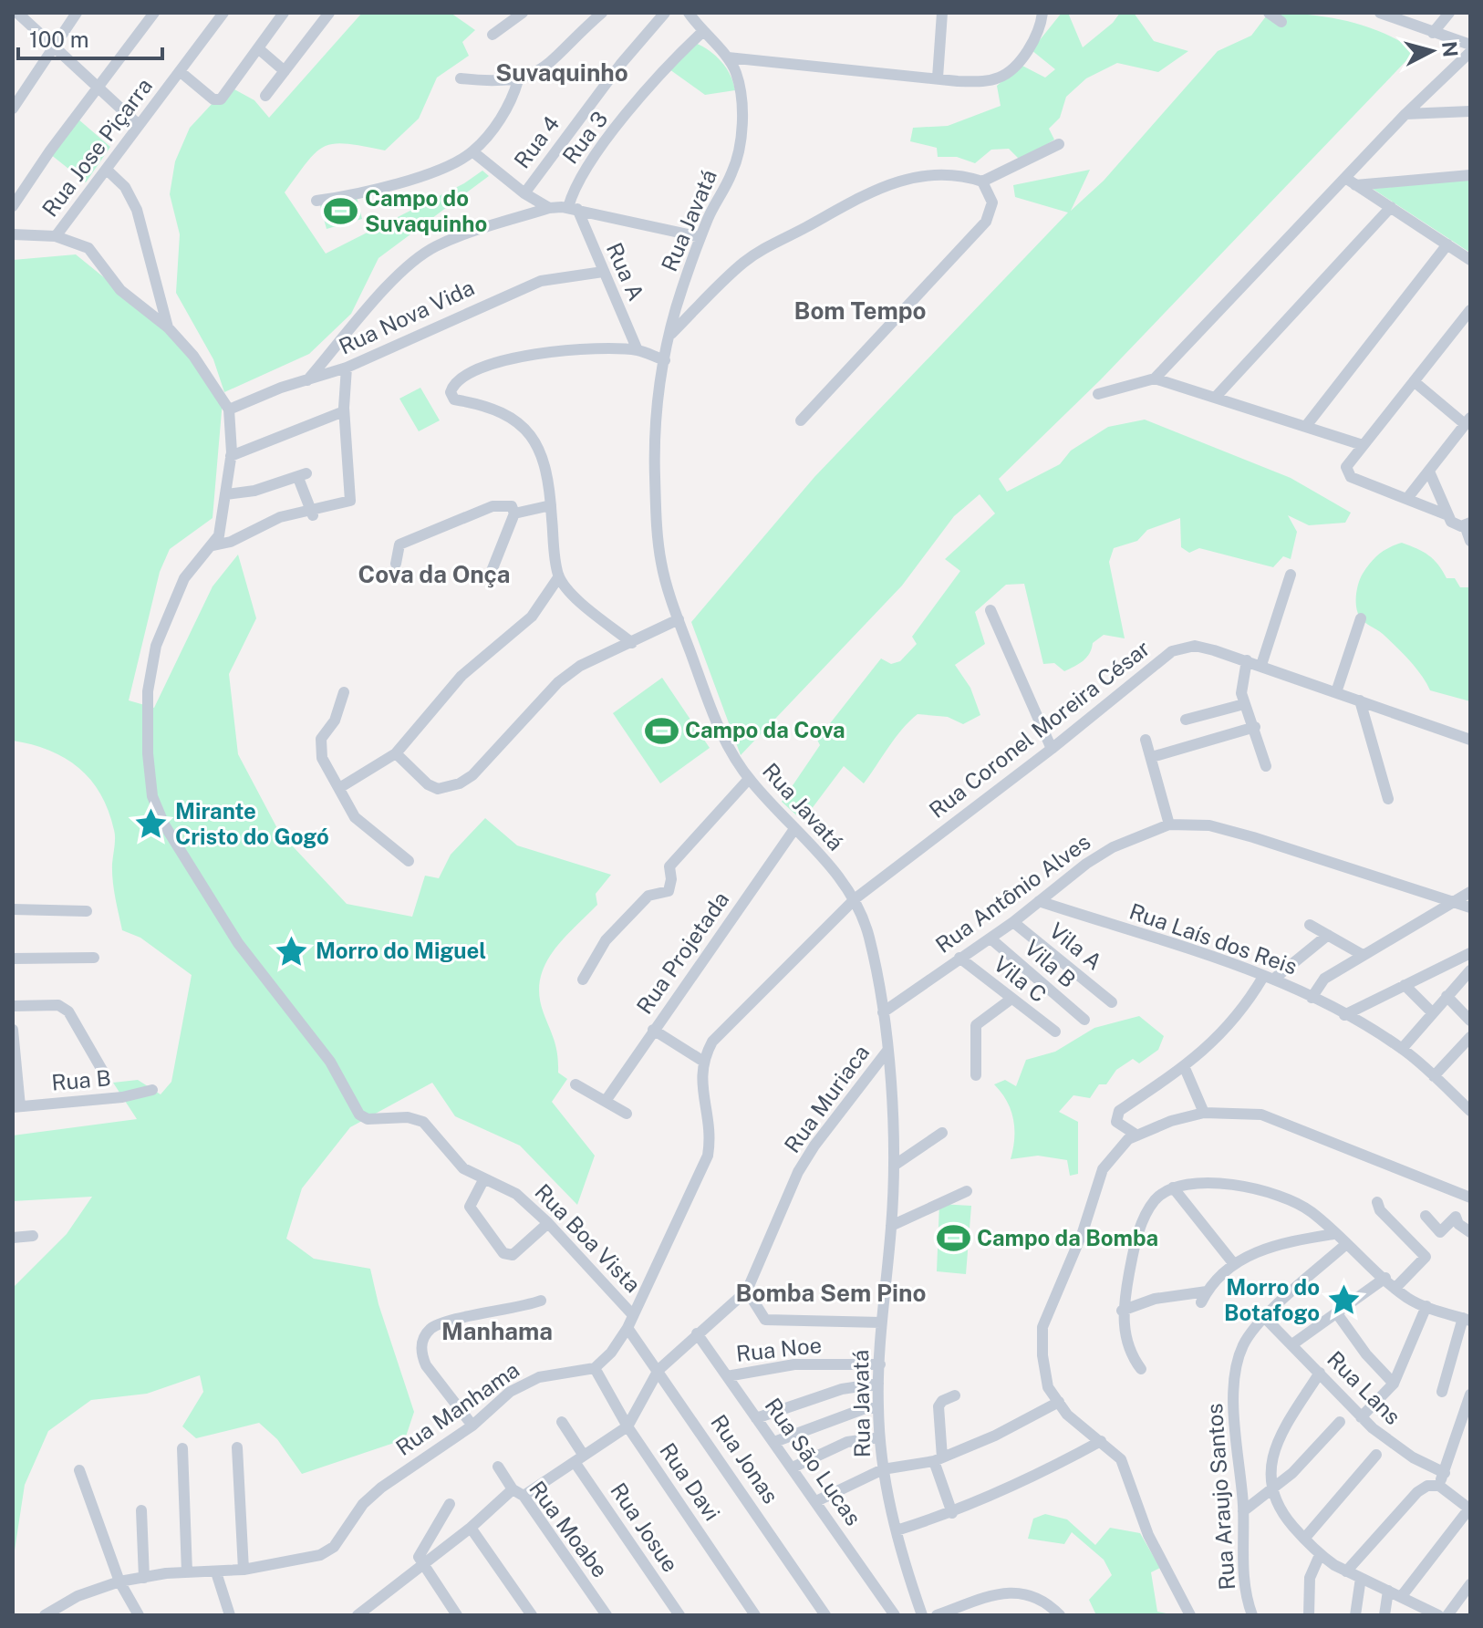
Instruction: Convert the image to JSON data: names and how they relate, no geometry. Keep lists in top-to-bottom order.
{
  "streets": {
    "street": [
      "Rua 3",
      "Rua 4",
      "Rua Jose Piçarra",
      "Rua Javatá",
      "Rua A",
      "Rua Nova Vida",
      "Rua Coronel Moreira César",
      "Rua Antônio Alves",
      "Rua Laís dos Reis",
      "Vila A",
      "Rua Projetada",
      "Vila B",
      "Vila C",
      "Rua B",
      "Rua Muriaca",
      "Rua Boa Vista",
      "Rua Noe",
      "Rua Lans",
      "Rua Manhama",
      "Rua Jonas",
      "Rua São Lucas",
      "Rua Davi",
      "Rua Araujo Santos",
      "Rua Josue",
      "Rua Moabe"
    ]
  },
  "crossings": [
    ["Rua 3", "Rua Javatá"],
    ["Rua 3", "Rua A"],
    ["Rua Javatá", "Rua Coronel Moreira César"],
    ["Rua Javatá", "Rua Antônio Alves"],
    ["Rua Javatá", "Rua Projetada"],
    ["Rua Javatá", "Rua Muriaca"],
    ["Rua Javatá", "Rua Noe"],
    ["Rua A", "Rua Nova Vida"],
    ["Rua Antônio Alves", "Rua Laís dos Reis"],
    ["Rua Antônio Alves", "Vila A"],
    ["Rua Antônio Alves", "Vila B"],
    ["Rua Antônio Alves", "Vila C"],
    ["Rua Muriaca", "Rua Jonas"],
    ["Rua Muriaca", "Rua São Lucas"],
    ["Rua Muriaca", "Rua Davi"],
    ["Rua Muriaca", "Rua Josue"],
    ["Rua Muriaca", "Rua Moabe"],
    ["Rua Noe", "Rua São Lucas"],
    ["Rua Lans", "Rua Araujo Santos"],
    ["Rua Manhama", "Rua Davi"]
  ],
  "districts": [
    "Suvaquinho",
    "Bom Tempo",
    "Cova da Onça",
    "Bomba Sem Pino",
    "Manhama"
  ],
  "places": {
    "sports": ["Campo do Suvaquinho", "Campo da Cova", "Campo da Bomba"],
    "place": ["Mirante Cristo do Gogó", "Morro do Miguel", "Morro do Botafogo"]
  },
  "scale_bar": "100 m",
  "north": "right"
}
